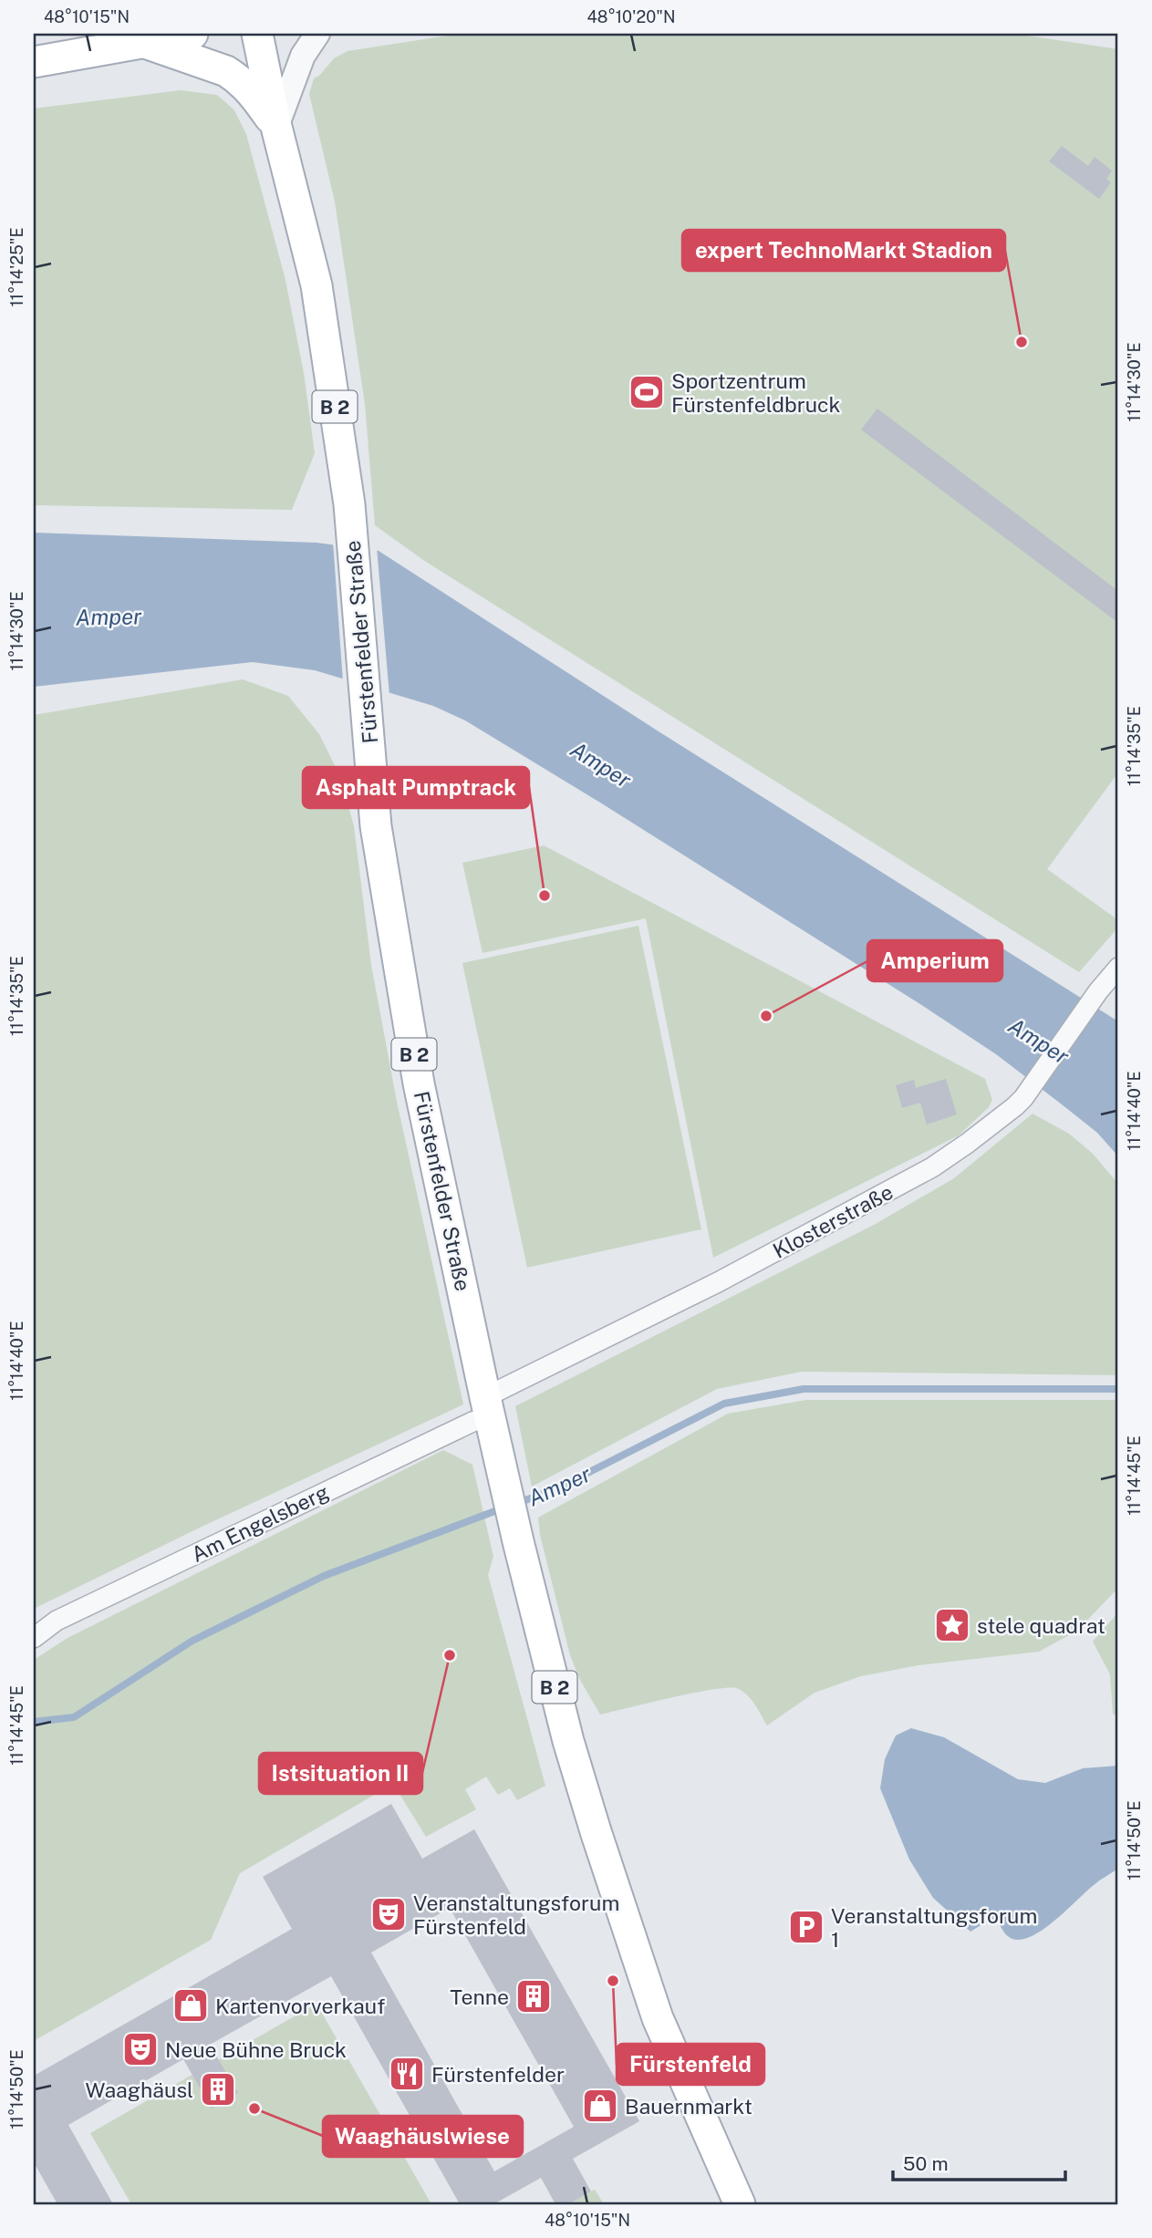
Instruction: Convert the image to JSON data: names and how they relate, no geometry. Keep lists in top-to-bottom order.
{
  "streets": {
    "main road": ["B 2", "Fürstenfelder Straße"],
    "street": ["Klosterstraße", "Am Engelsberg"]
  },
  "crossings": [
    ["Fürstenfelder Straße", "Klosterstraße"],
    ["Fürstenfelder Straße", "Am Engelsberg"],
    ["Klosterstraße", "Am Engelsberg"]
  ],
  "water": ["Amper"],
  "places": {
    "other": [
      "expert TechnoMarkt Stadion",
      "Asphalt Pumptrack",
      "Amperium",
      "Istsituation II",
      "Fürstenfeld",
      "Waaghäuslwiese"
    ],
    "sports": ["Sportzentrum Fürstenfeldbruck"],
    "place": ["stele quadrat"],
    "theatre": ["Veranstaltungsforum Fürstenfeld", "Neue Bühne Bruck"],
    "parking": ["Veranstaltungsforum 1"],
    "building": ["Tenne", "Waaghäusl"],
    "shop": ["Kartenvorverkauf", "Bauernmarkt"],
    "restaurant": ["Fürstenfelder"]
  },
  "scale_bar": "50 m",
  "coordinates": [
    "48°10'15\"N",
    "48°10'20\"N",
    "11°14'25\"E",
    "11°14'30\"E",
    "11°14'35\"E",
    "11°14'40\"E",
    "11°14'45\"E",
    "11°14'50\"E"
  ]
}
